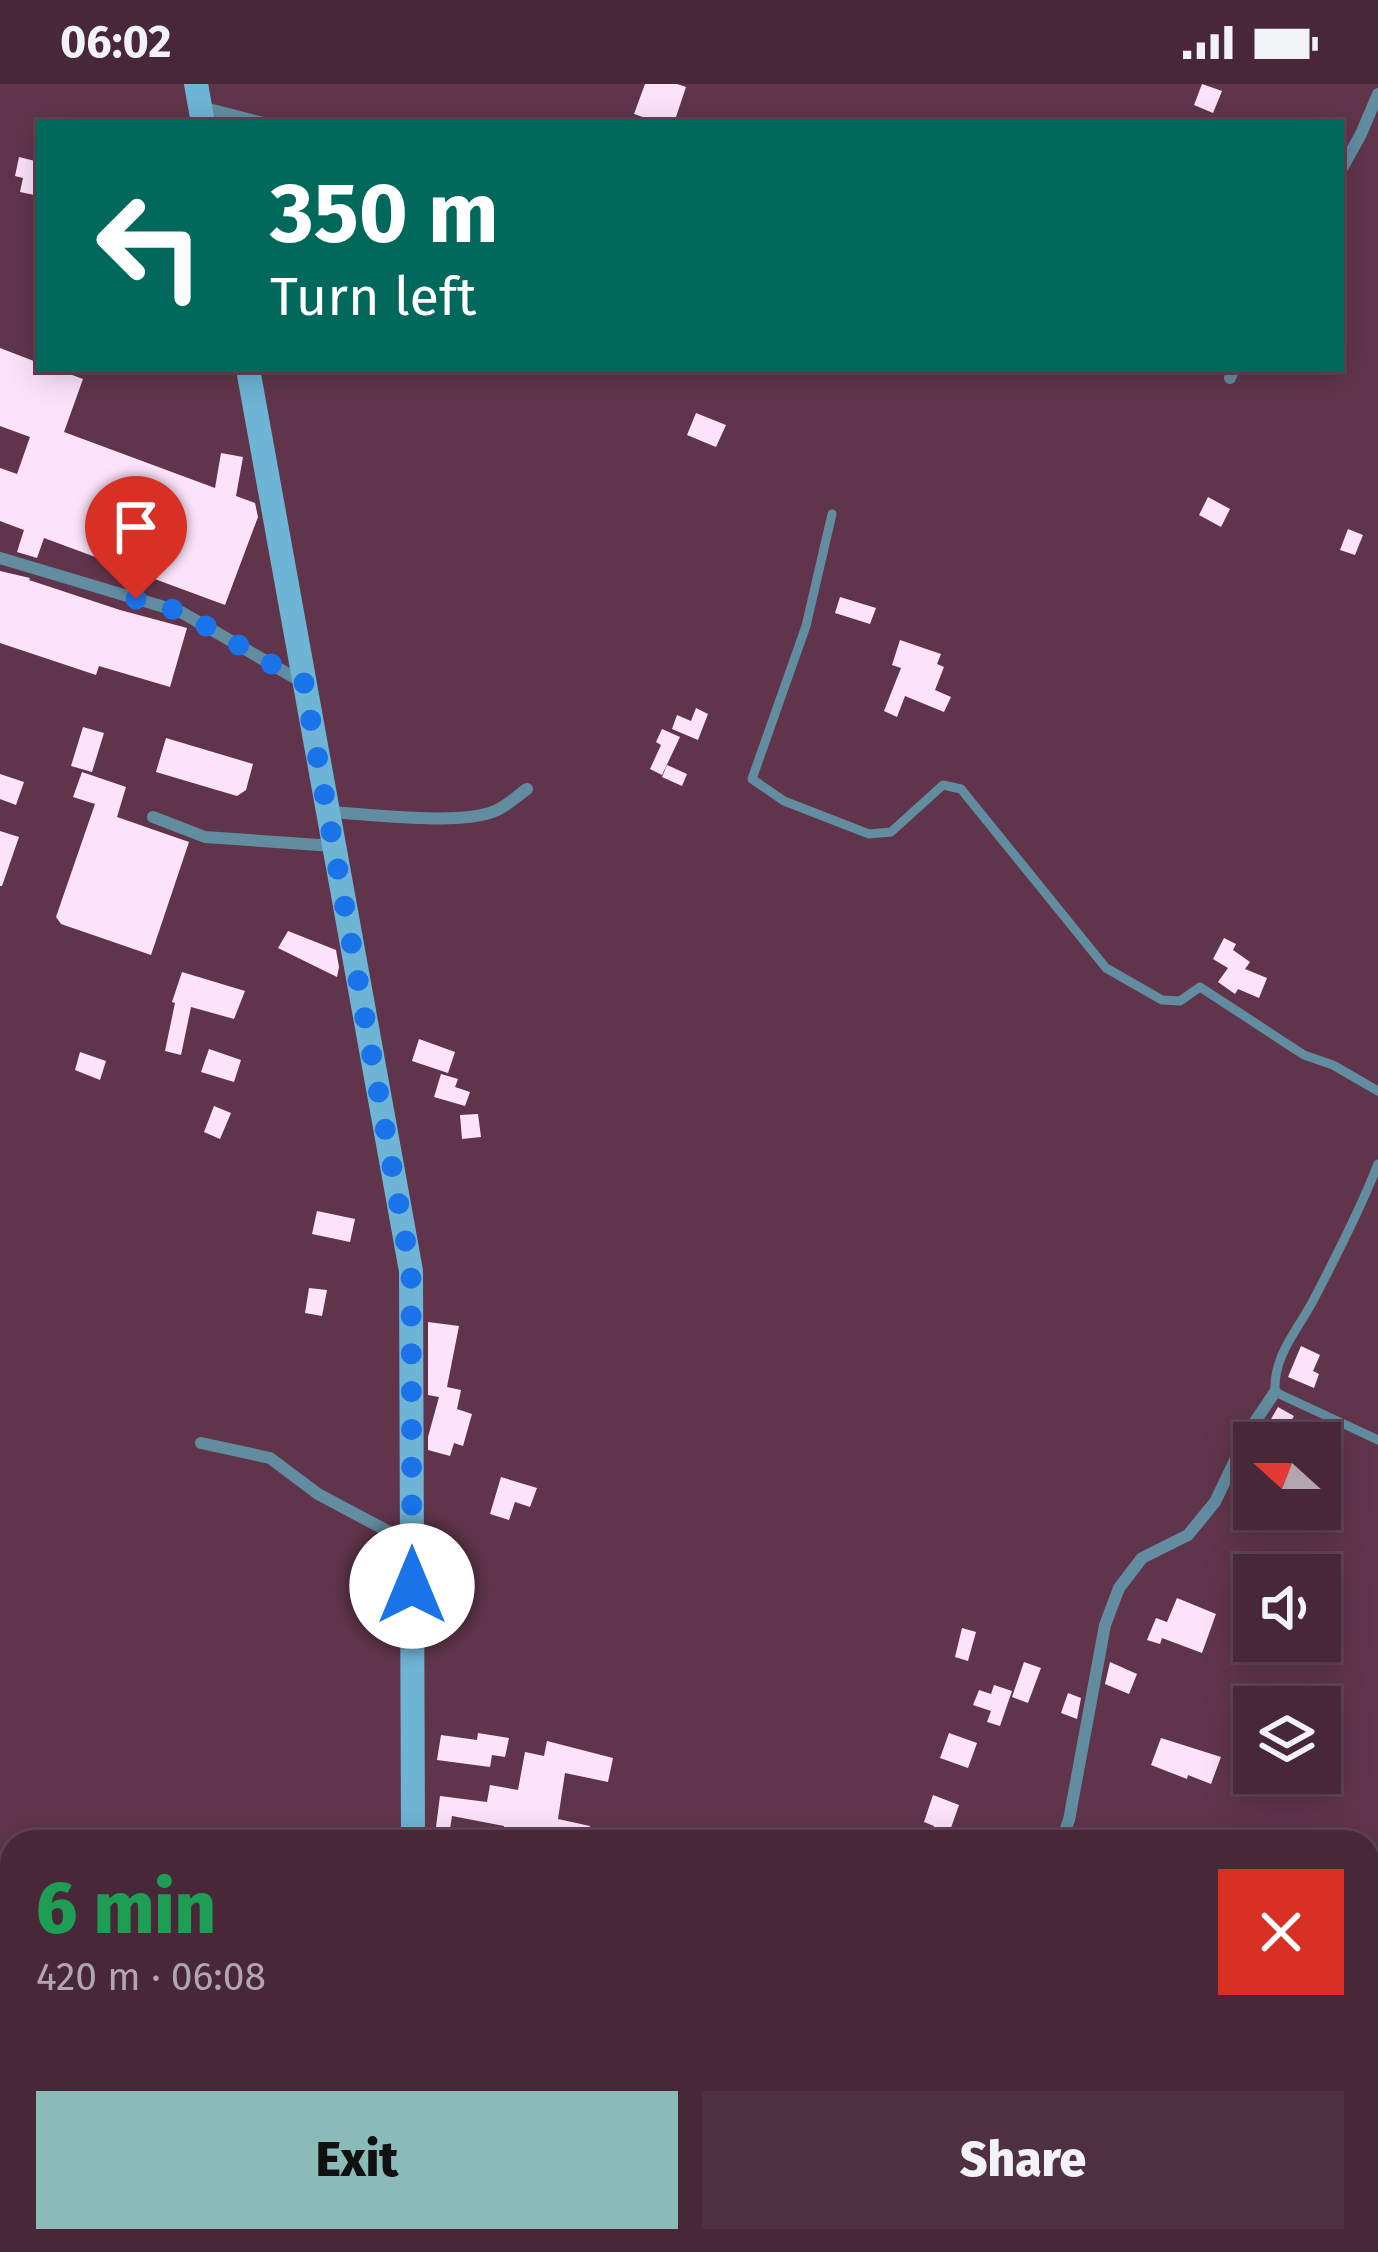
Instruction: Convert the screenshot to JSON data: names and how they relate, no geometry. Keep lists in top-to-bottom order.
{
  "north": "left",
  "page": {
    "status": "06:02",
    "turn": ["350 m", "Turn left"],
    "heading": ["6 min", "420 m · 06:08"],
    "buttons": ["Exit", "Share"]
  }
}
